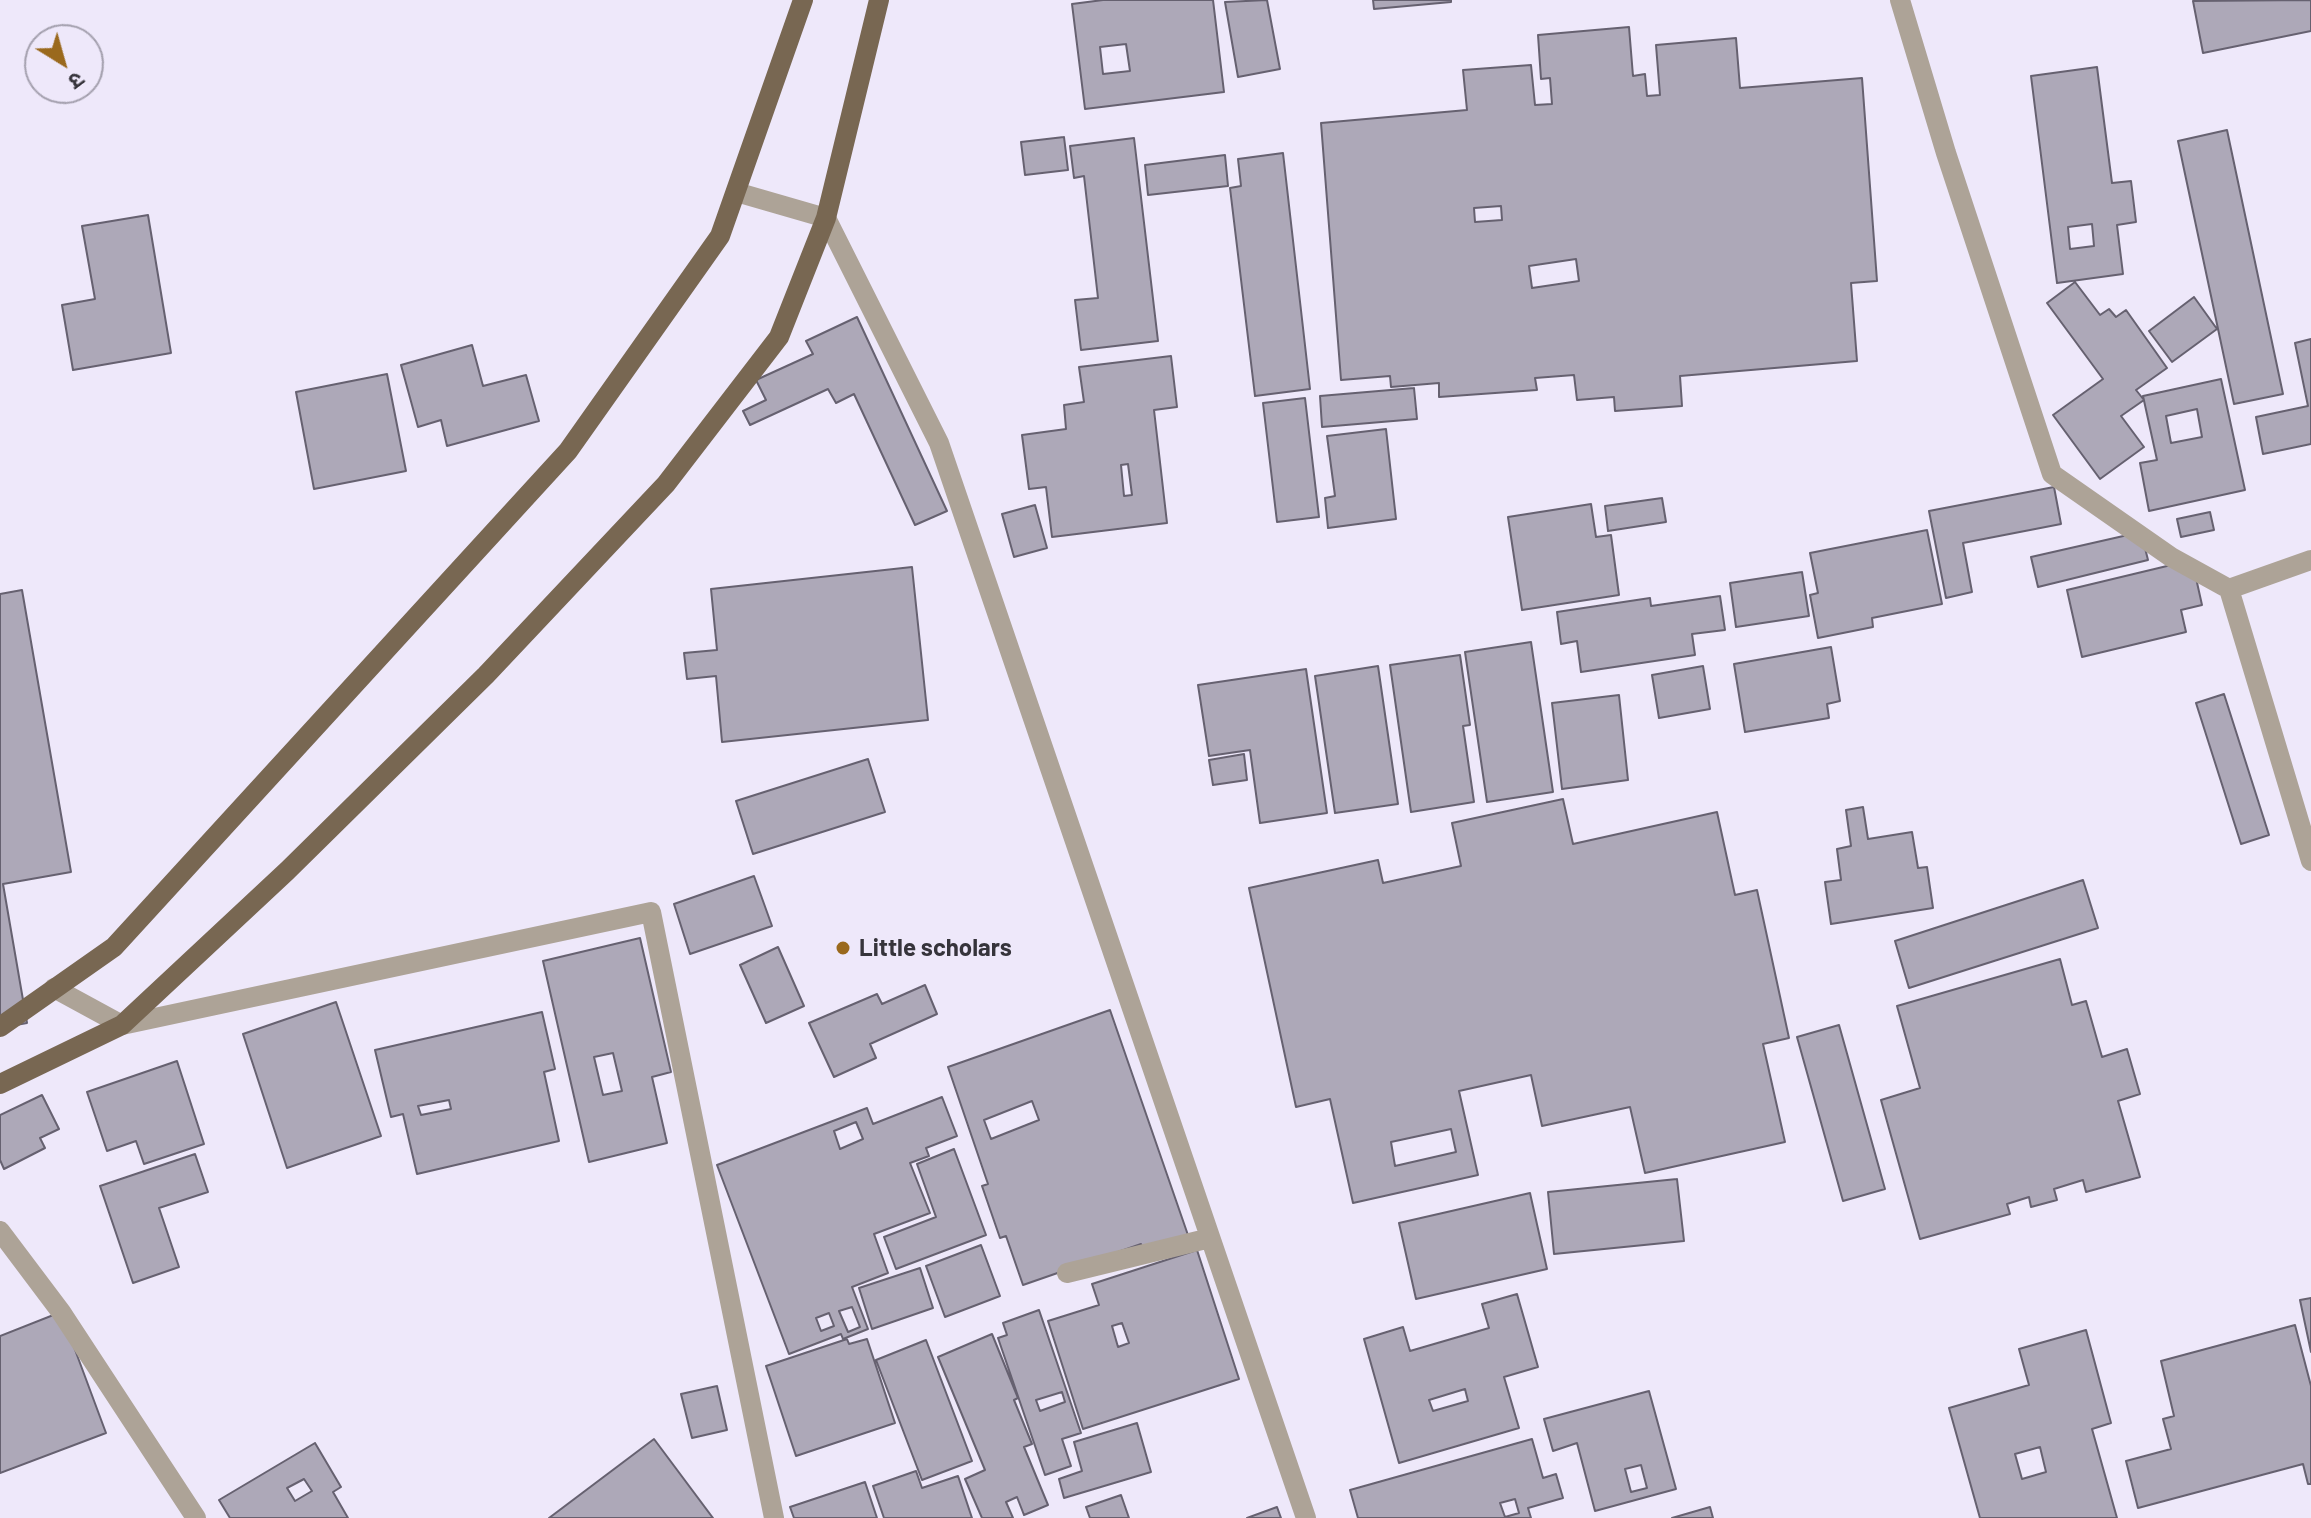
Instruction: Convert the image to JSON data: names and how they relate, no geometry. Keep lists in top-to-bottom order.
{
  "places": ["Little scholars"],
  "north": "bottom right"
}
